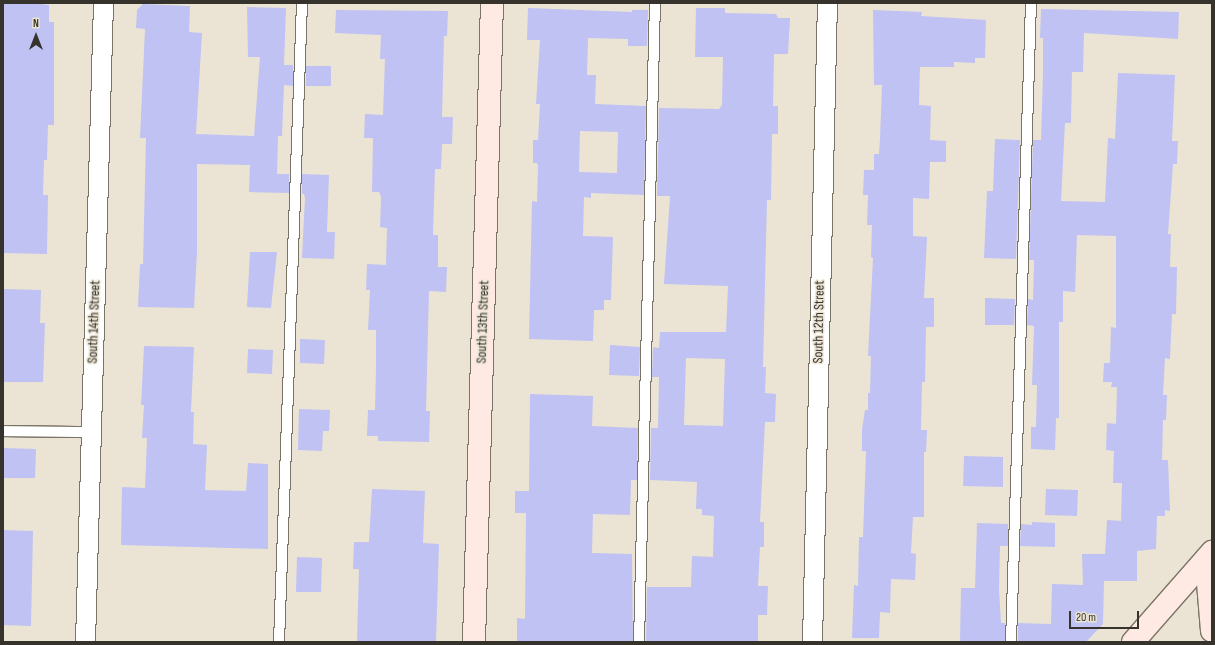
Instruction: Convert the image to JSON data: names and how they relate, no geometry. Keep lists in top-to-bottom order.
{
  "streets": {
    "street": ["South 14th Street", "South 13th Street", "South 12th Street"]
  },
  "scale_bar": "20 m",
  "north": "top"
}
